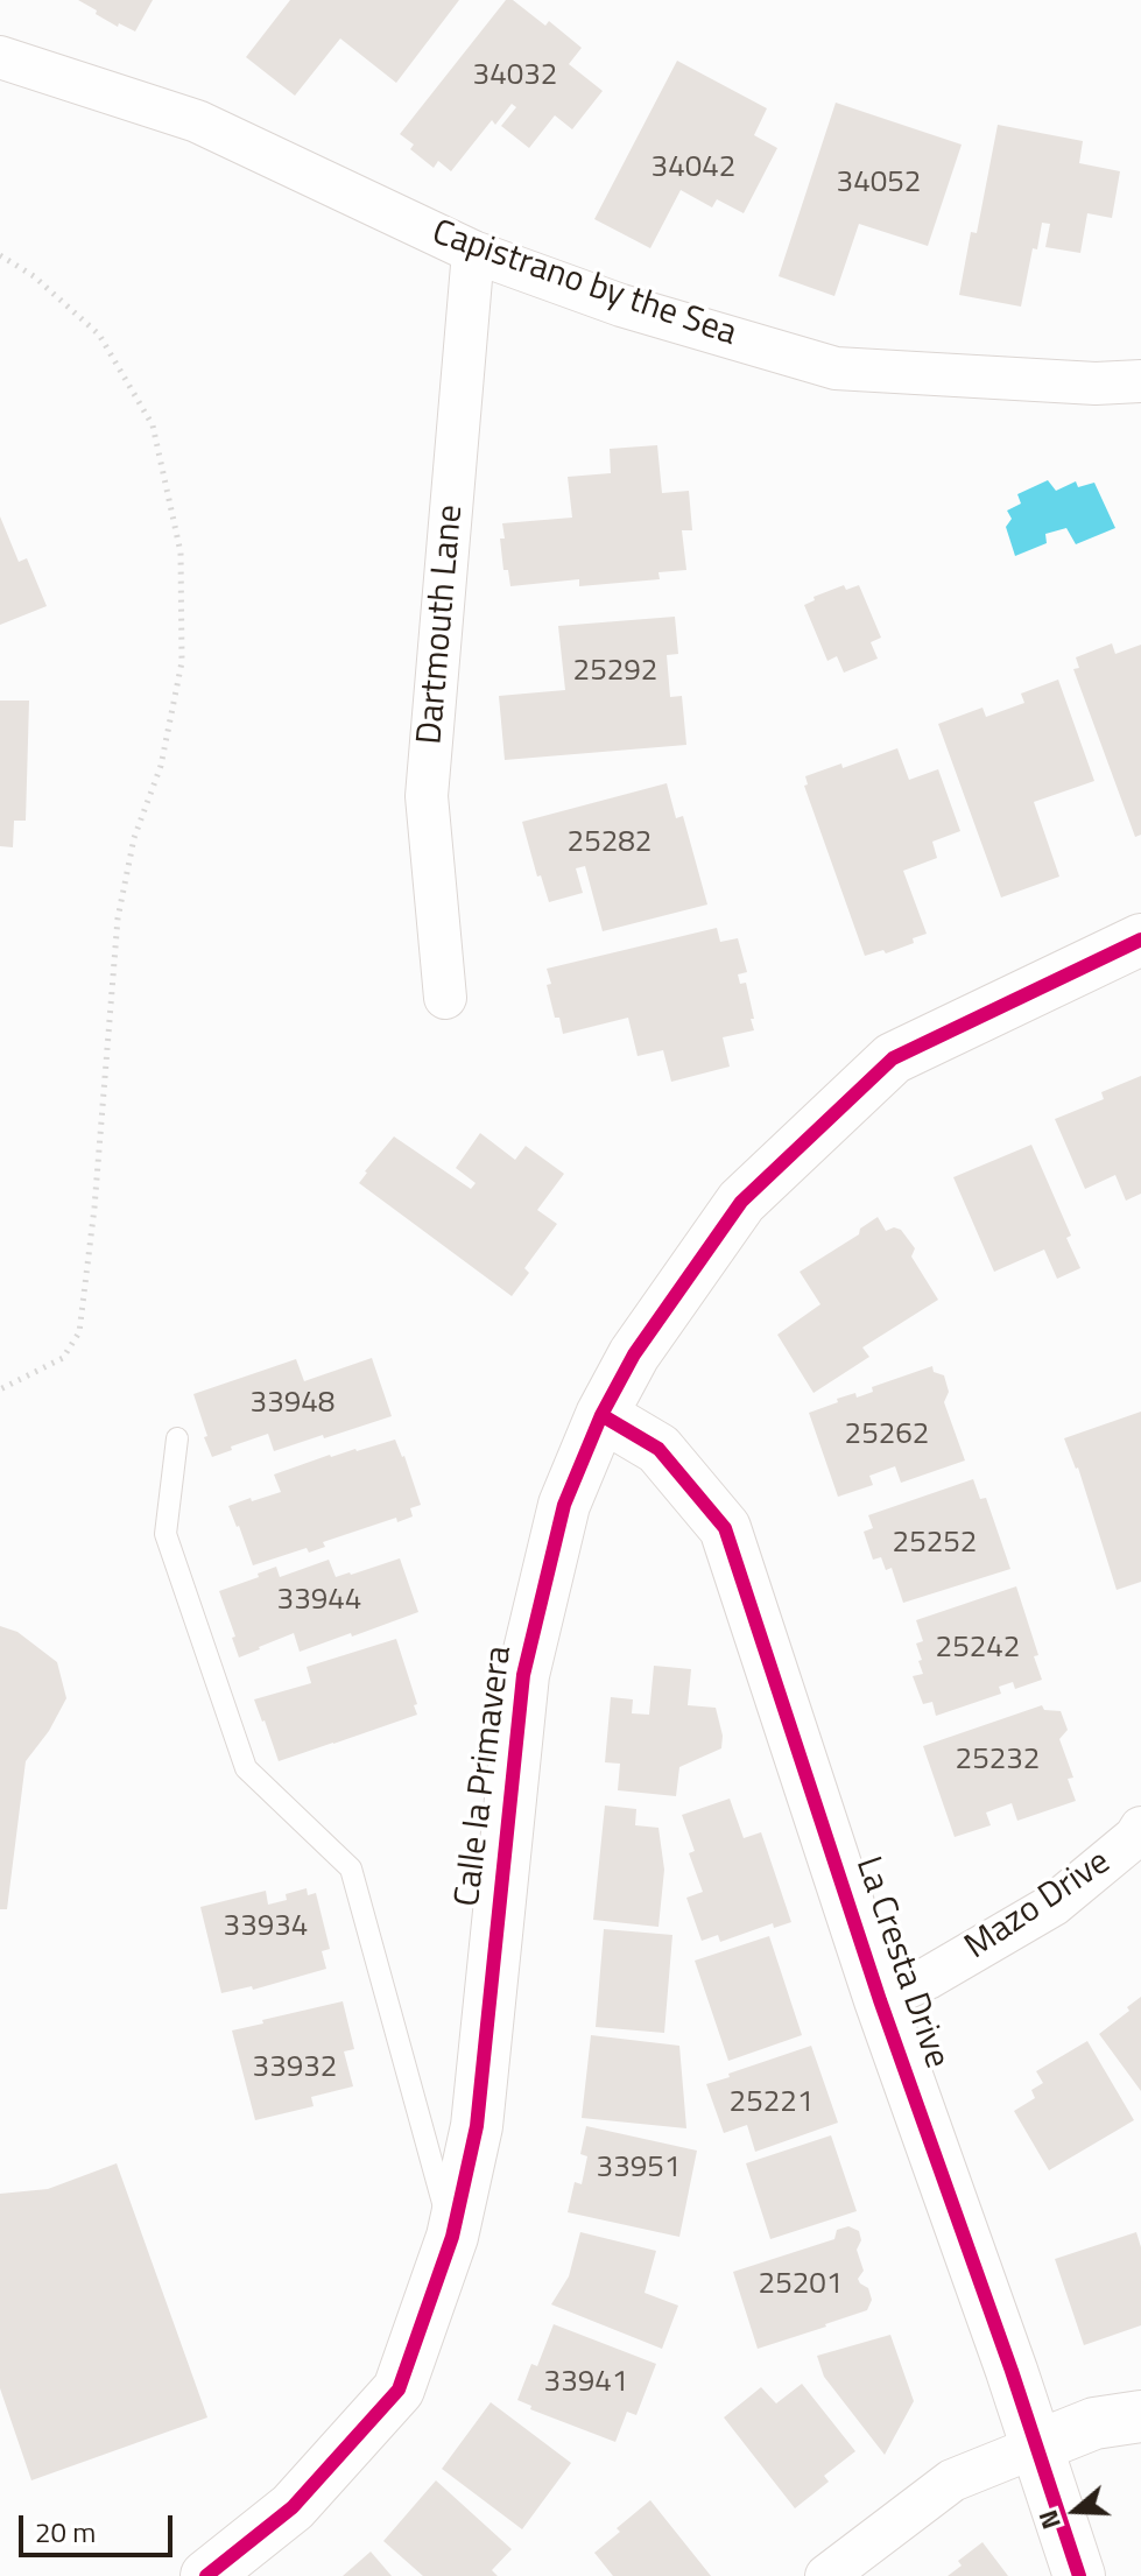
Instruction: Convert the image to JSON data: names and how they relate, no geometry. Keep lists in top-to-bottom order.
{
  "streets": {
    "street": [
      "Capistrano by the Sea",
      "Dartmouth Lane",
      "Calle la Primavera",
      "Mazo Drive",
      "La Cresta Drive"
    ]
  },
  "crossings": [
    ["Capistrano by the Sea", "Dartmouth Lane"],
    ["Calle la Primavera", "La Cresta Drive"],
    ["Mazo Drive", "La Cresta Drive"]
  ],
  "house_numbers": [
    "34032",
    "34042",
    "34052",
    "25292",
    "25282",
    "33948",
    "25262",
    "25252",
    "33944",
    "25242",
    "25232",
    "33934",
    "33932",
    "25221",
    "33951",
    "25201",
    "33941"
  ],
  "scale_bar": "20 m",
  "north": "left"
}
